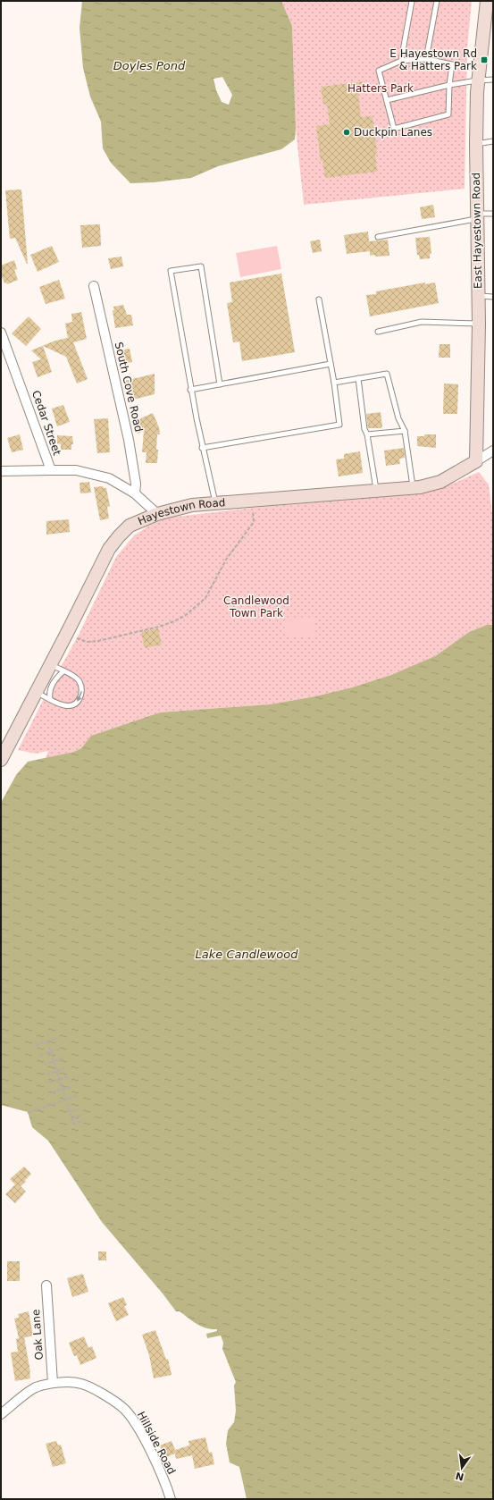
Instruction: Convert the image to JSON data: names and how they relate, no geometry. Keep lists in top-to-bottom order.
{
  "streets": {
    "street": [
      "East Hayestown Road",
      "South Cove Road",
      "Cedar Street",
      "Hayestown Road",
      "Oak Lane",
      "Hillside Road"
    ]
  },
  "crossings": [
    ["East Hayestown Road", "Hayestown Road"],
    ["South Cove Road", "Cedar Street"],
    ["Cedar Street", "Hayestown Road"],
    ["Oak Lane", "Hillside Road"]
  ],
  "water": ["Doyles Pond", "Lake Candlewood"],
  "parks": ["Hatters Park", "Candlewood Town Park"],
  "places": {
    "transit": ["E Hayestown Rd & Hatters Park"],
    "other": ["Duckpin Lanes"]
  },
  "north": "bottom"
}
